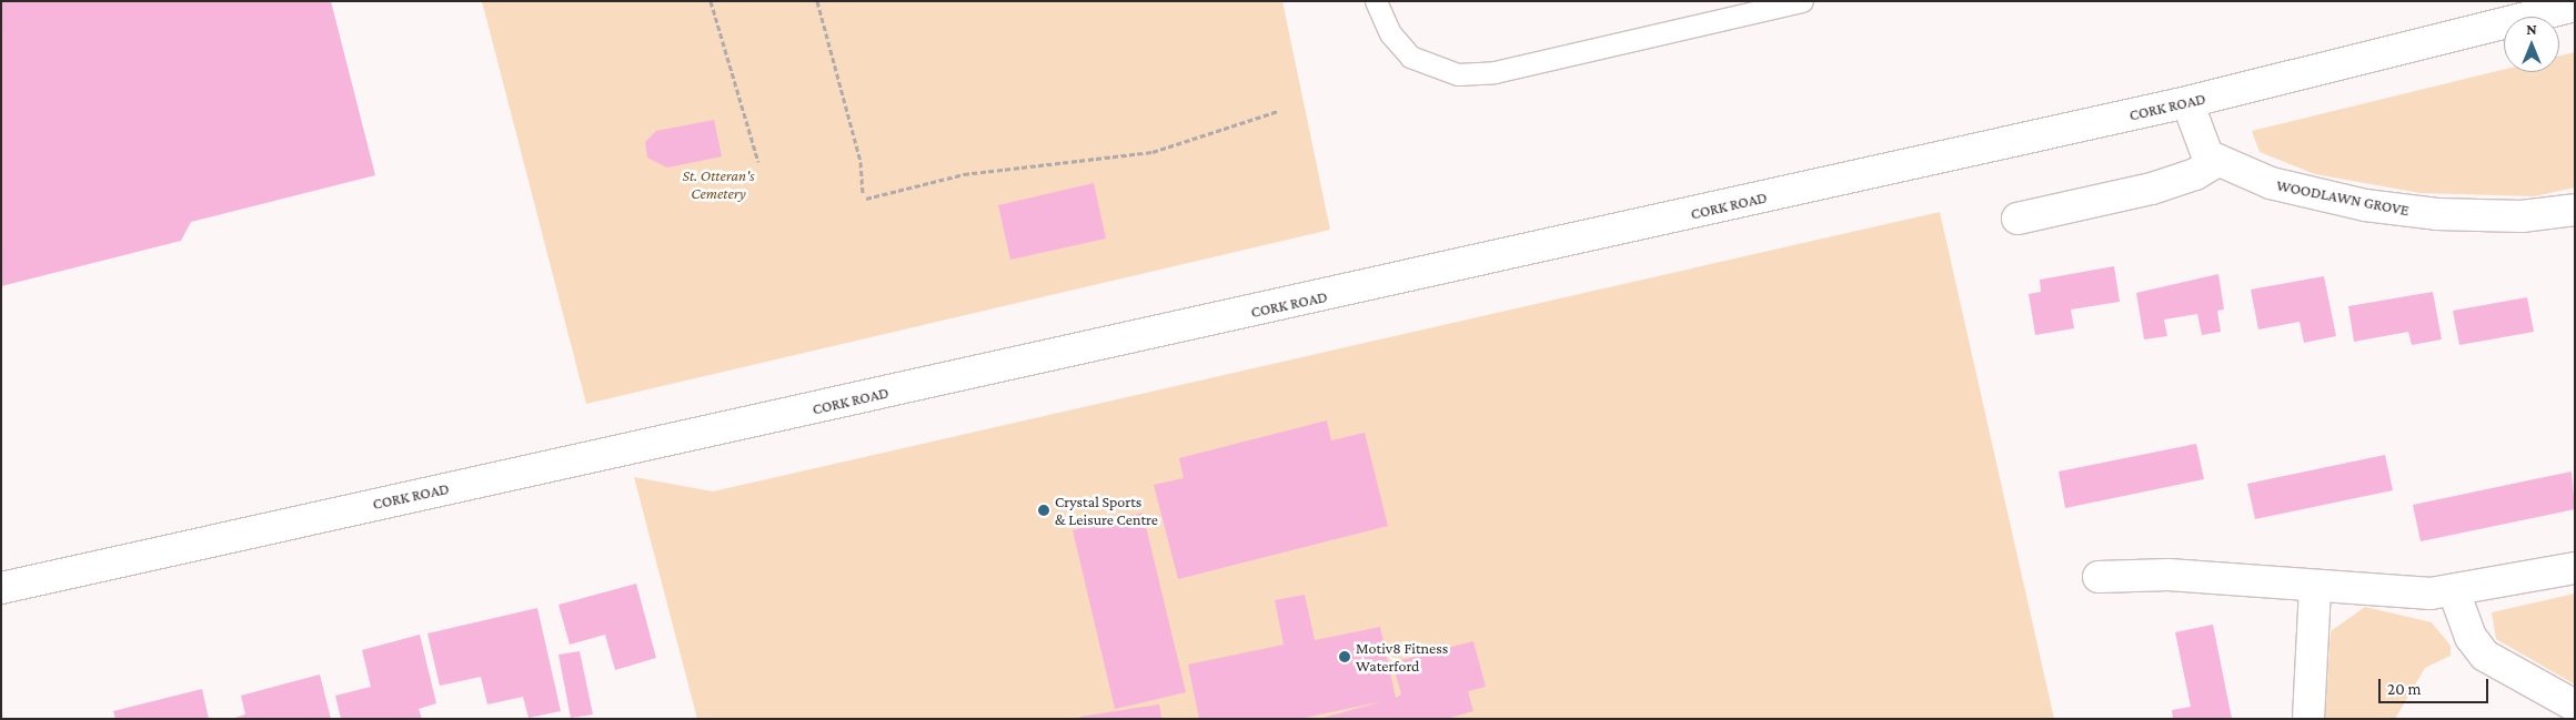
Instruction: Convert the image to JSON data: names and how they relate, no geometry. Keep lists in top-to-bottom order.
{
  "streets": {
    "main road": ["CORK ROAD", "WOODLAWN GROVE"]
  },
  "parks": ["St. Otteran's Cemetery"],
  "places": ["Crystal Sports & Leisure Centre", "Motiv8 Fitness Waterford"],
  "scale_bar": "20 m",
  "north": "top"
}
